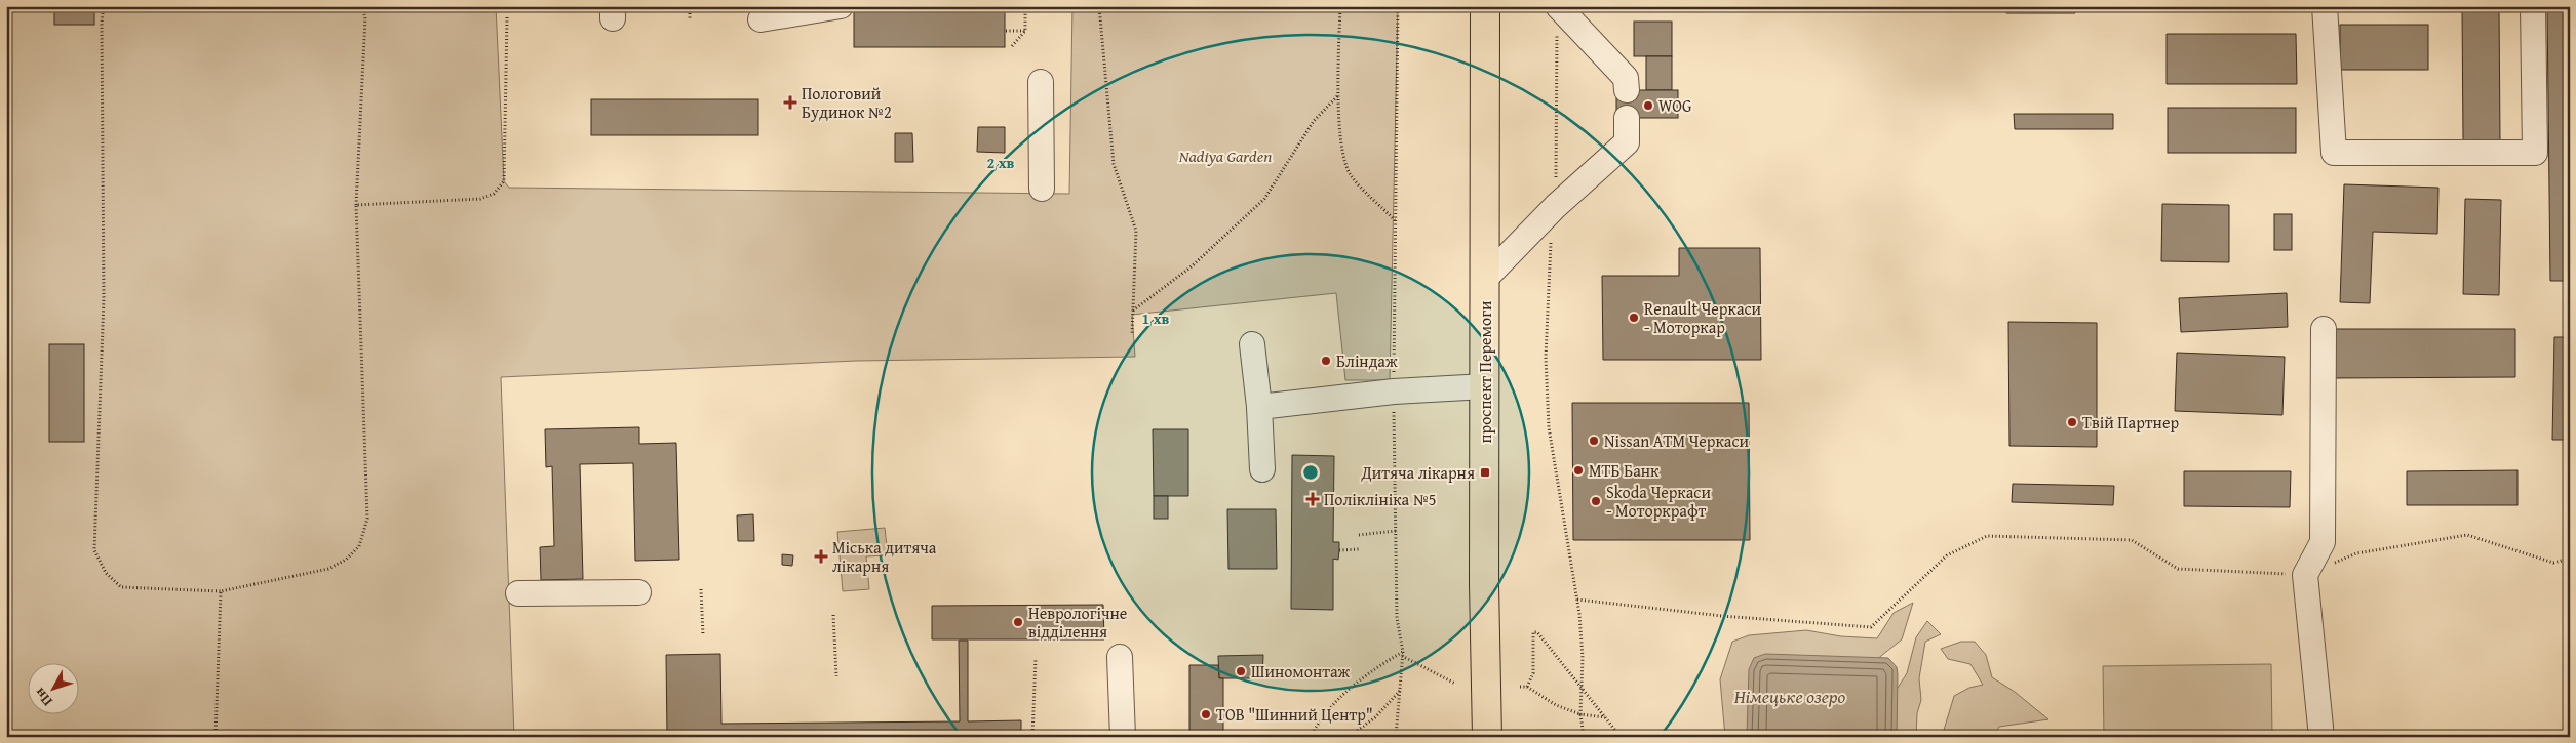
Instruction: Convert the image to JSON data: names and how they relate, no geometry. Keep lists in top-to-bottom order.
{
  "streets": {
    "main road": ["проспект Перемоги"]
  },
  "water": ["Німецьке озеро"],
  "parks": ["Nadiya Garden"],
  "places": {
    "health": ["Пологовий Будинок №2", "Поліклініка №5", "Міська дитяча лікарня"],
    "other": [
      "WOG",
      "Renault Черкаси - Моторкар",
      "Бліндаж",
      "Твій Партнер",
      "Nissan АТМ Черкаси",
      "МТБ Банк",
      "Skoda Черкаси - Моторкрафт",
      "Неврологічне відділення",
      "Шиномонтаж",
      "ТОВ \"Шинний Центр\""
    ],
    "transit": ["Дитяча лікарня"]
  },
  "north": "bottom left",
  "rings": ["2 хв", "1 хв"]
}
